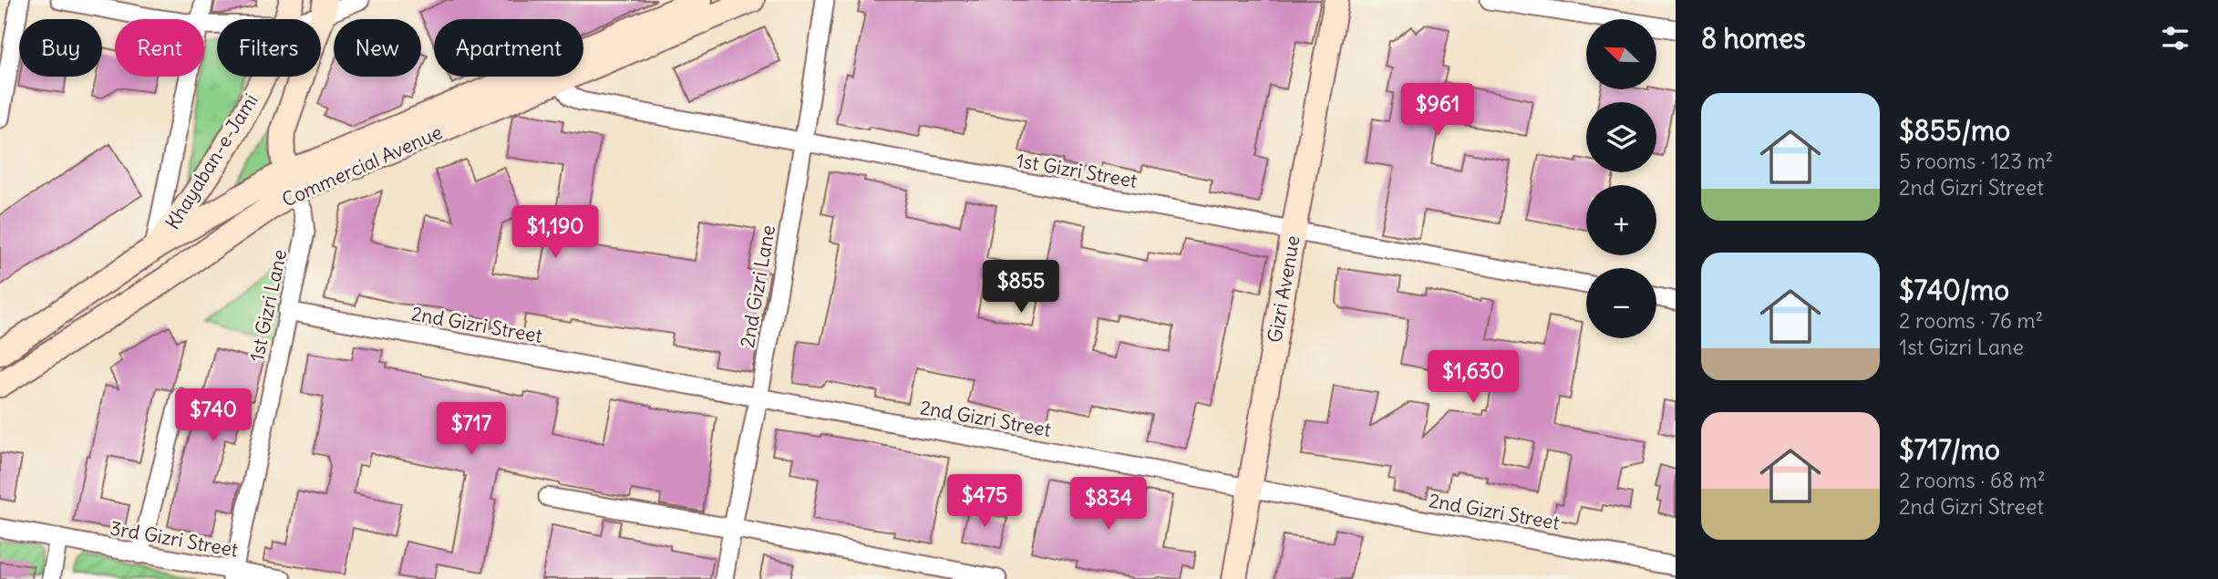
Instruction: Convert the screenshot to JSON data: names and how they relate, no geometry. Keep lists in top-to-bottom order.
{
  "streets": {
    "main road": ["Khayaban-e-Jami", "Commercial Avenue", "Gizri Avenue"],
    "street": [
      "1st Gizri Street",
      "2nd Gizri Lane",
      "1st Gizri Lane",
      "2nd Gizri Street",
      "3rd Gizri Street"
    ]
  },
  "crossings": [
    ["Khayaban-e-Jami", "Commercial Avenue"],
    ["Commercial Avenue", "1st Gizri Street"],
    ["Commercial Avenue", "1st Gizri Lane"],
    ["1st Gizri Street", "2nd Gizri Lane"],
    ["1st Gizri Street", "Gizri Avenue"],
    ["2nd Gizri Lane", "2nd Gizri Street"],
    ["Gizri Avenue", "2nd Gizri Street"],
    ["1st Gizri Lane", "2nd Gizri Street"],
    ["1st Gizri Lane", "3rd Gizri Street"]
  ],
  "north": "top left",
  "page": {
    "heading": "8 homes",
    "map_buttons": ["+", "−"],
    "chip": [
      "Buy",
      "Rent",
      "Filters",
      "New",
      "Apartment"
    ],
    "list": [
      {
        "name": "$855/mo",
        "note": "5 rooms · 123 m² · 2nd Gizri Street"
      },
      {
        "name": "$740/mo",
        "note": "2 rooms · 76 m² · 1st Gizri Lane"
      },
      {
        "name": "$717/mo",
        "note": "2 rooms · 68 m² · 2nd Gizri Street"
      }
    ],
    "price": [
      "$961",
      "$1,190",
      "$855",
      "$1,630",
      "$740",
      "$717",
      "$475",
      "$834"
    ]
  }
}
